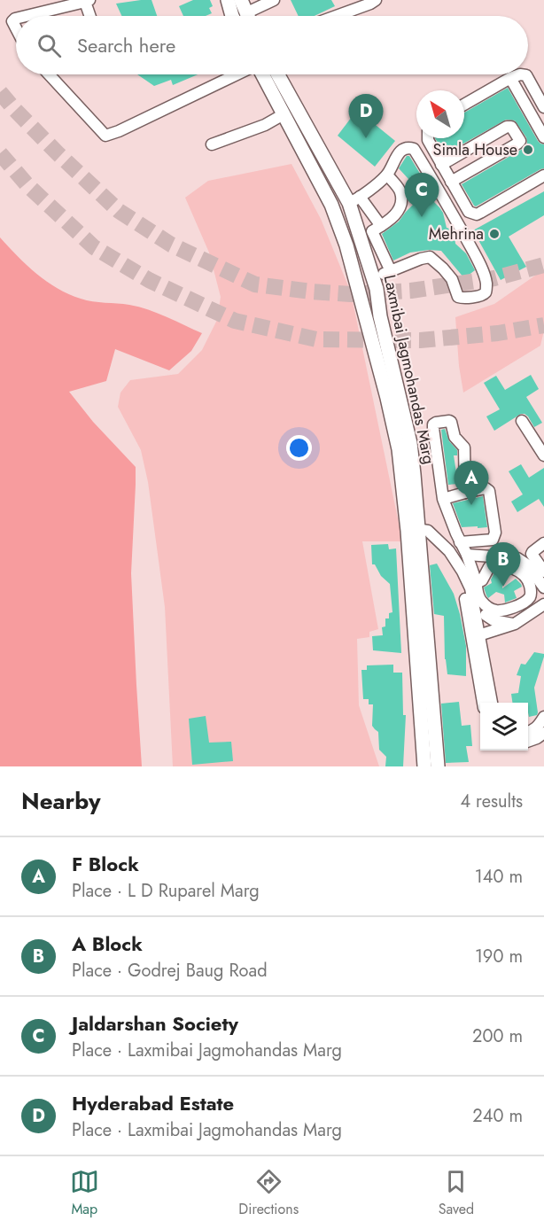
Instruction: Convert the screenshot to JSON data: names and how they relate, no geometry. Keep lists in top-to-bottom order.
{
  "streets": {
    "main road": ["Laxmibai Jagmohandas Marg"]
  },
  "places": ["Simla House", "Mehrina"],
  "north": "top left",
  "page": {
    "search": "Search here",
    "pins": [
      "D",
      "C",
      "A",
      "B"
    ],
    "heading": ["Nearby", "4 results"],
    "list": [
      {
        "mark": "A",
        "name": "F Block",
        "note": "Place · L D Ruparel Marg",
        "value": "140 m"
      },
      {
        "mark": "B",
        "name": "A Block",
        "note": "Place · Godrej Baug Road",
        "value": "190 m"
      },
      {
        "mark": "C",
        "name": "Jaldarshan Society",
        "note": "Place · Laxmibai Jagmohandas Marg",
        "value": "200 m"
      },
      {
        "mark": "D",
        "name": "Hyderabad Estate",
        "note": "Place · Laxmibai Jagmohandas Marg",
        "value": "240 m"
      }
    ],
    "nav": ["Map", "Directions", "Saved"]
  }
}
